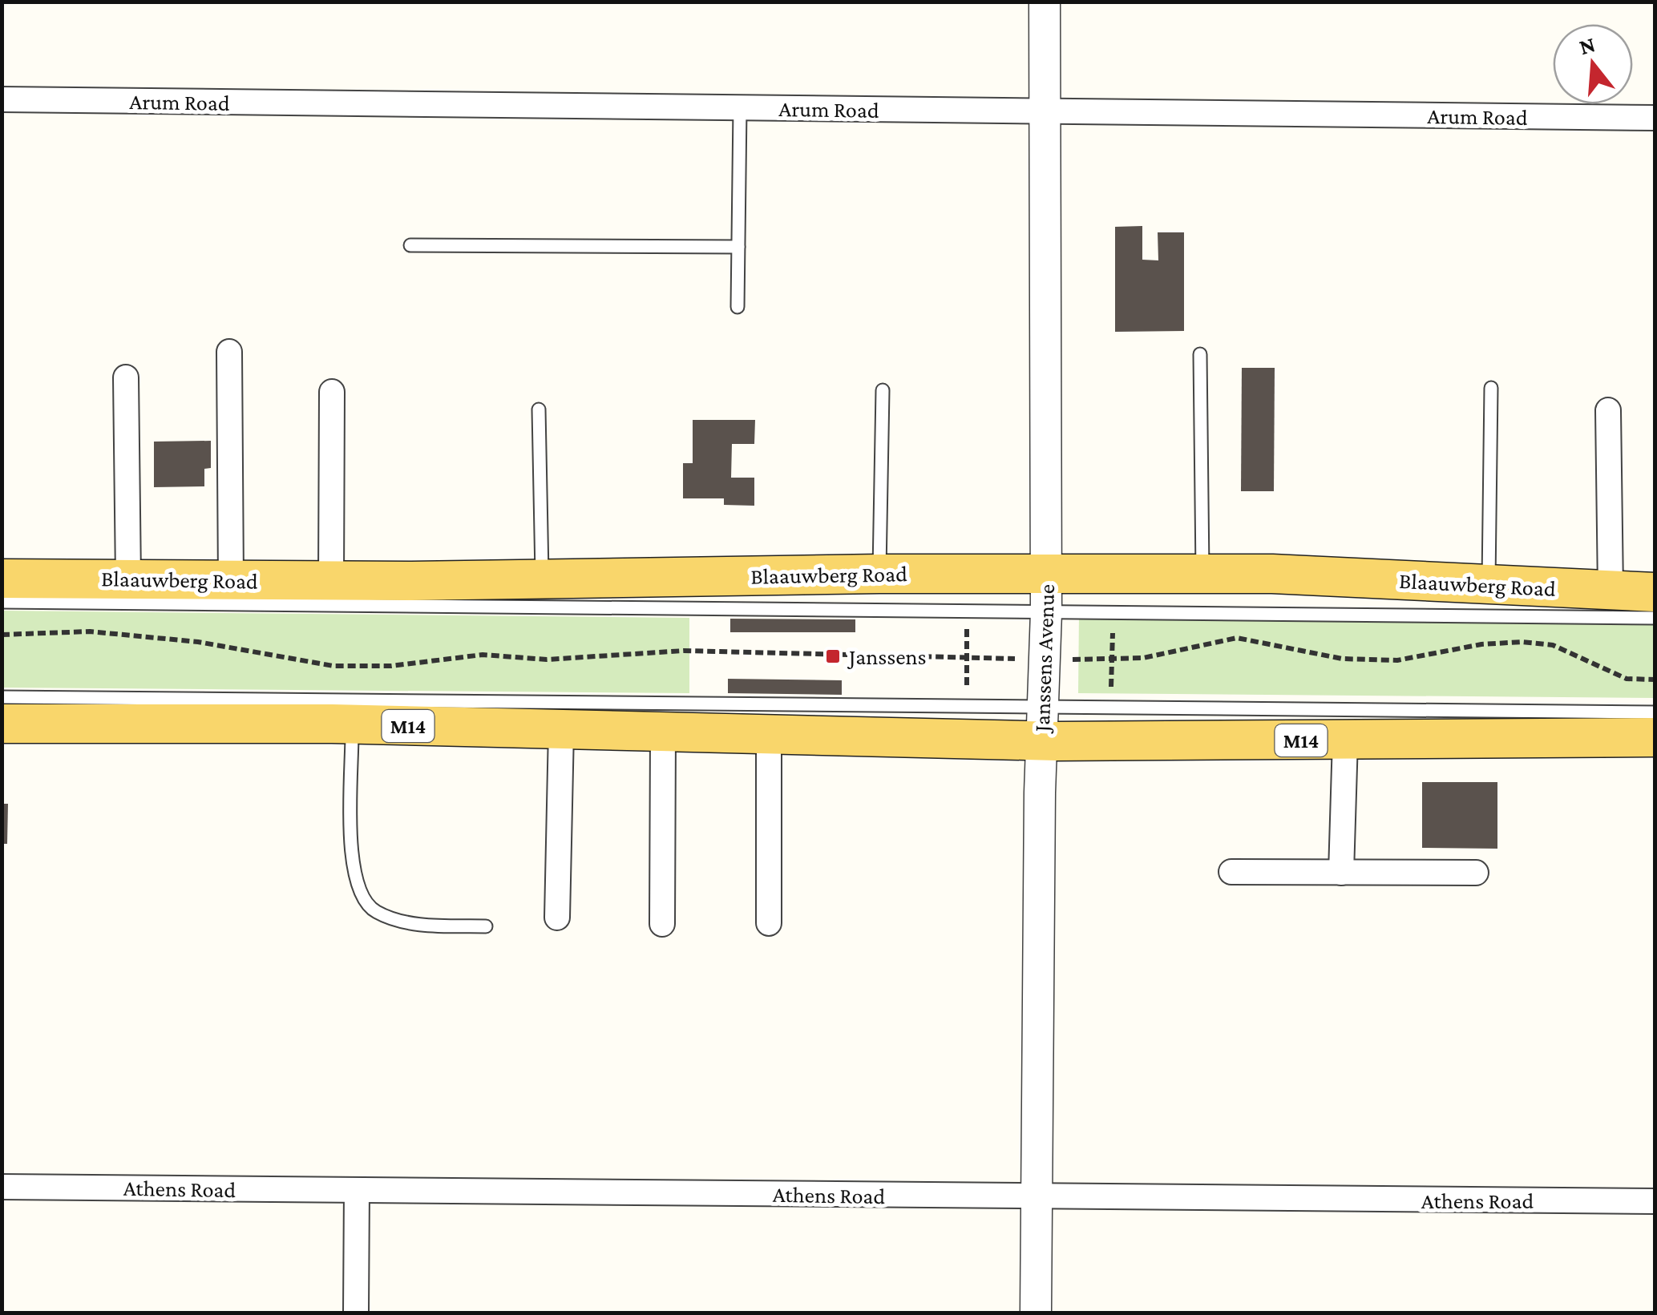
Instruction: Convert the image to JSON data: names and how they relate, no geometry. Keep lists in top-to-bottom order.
{
  "streets": {
    "main road": ["Blaauwberg Road", "M14"],
    "street": ["Arum Road", "Janssens Avenue", "Athens Road"]
  },
  "crossings": [
    ["Arum Road", "Janssens Avenue"],
    ["Blaauwberg Road", "Janssens Avenue"],
    ["Janssens Avenue", "M14"],
    ["Janssens Avenue", "Athens Road"]
  ],
  "places": {
    "transit": ["Janssens"]
  },
  "north": "top"
}
